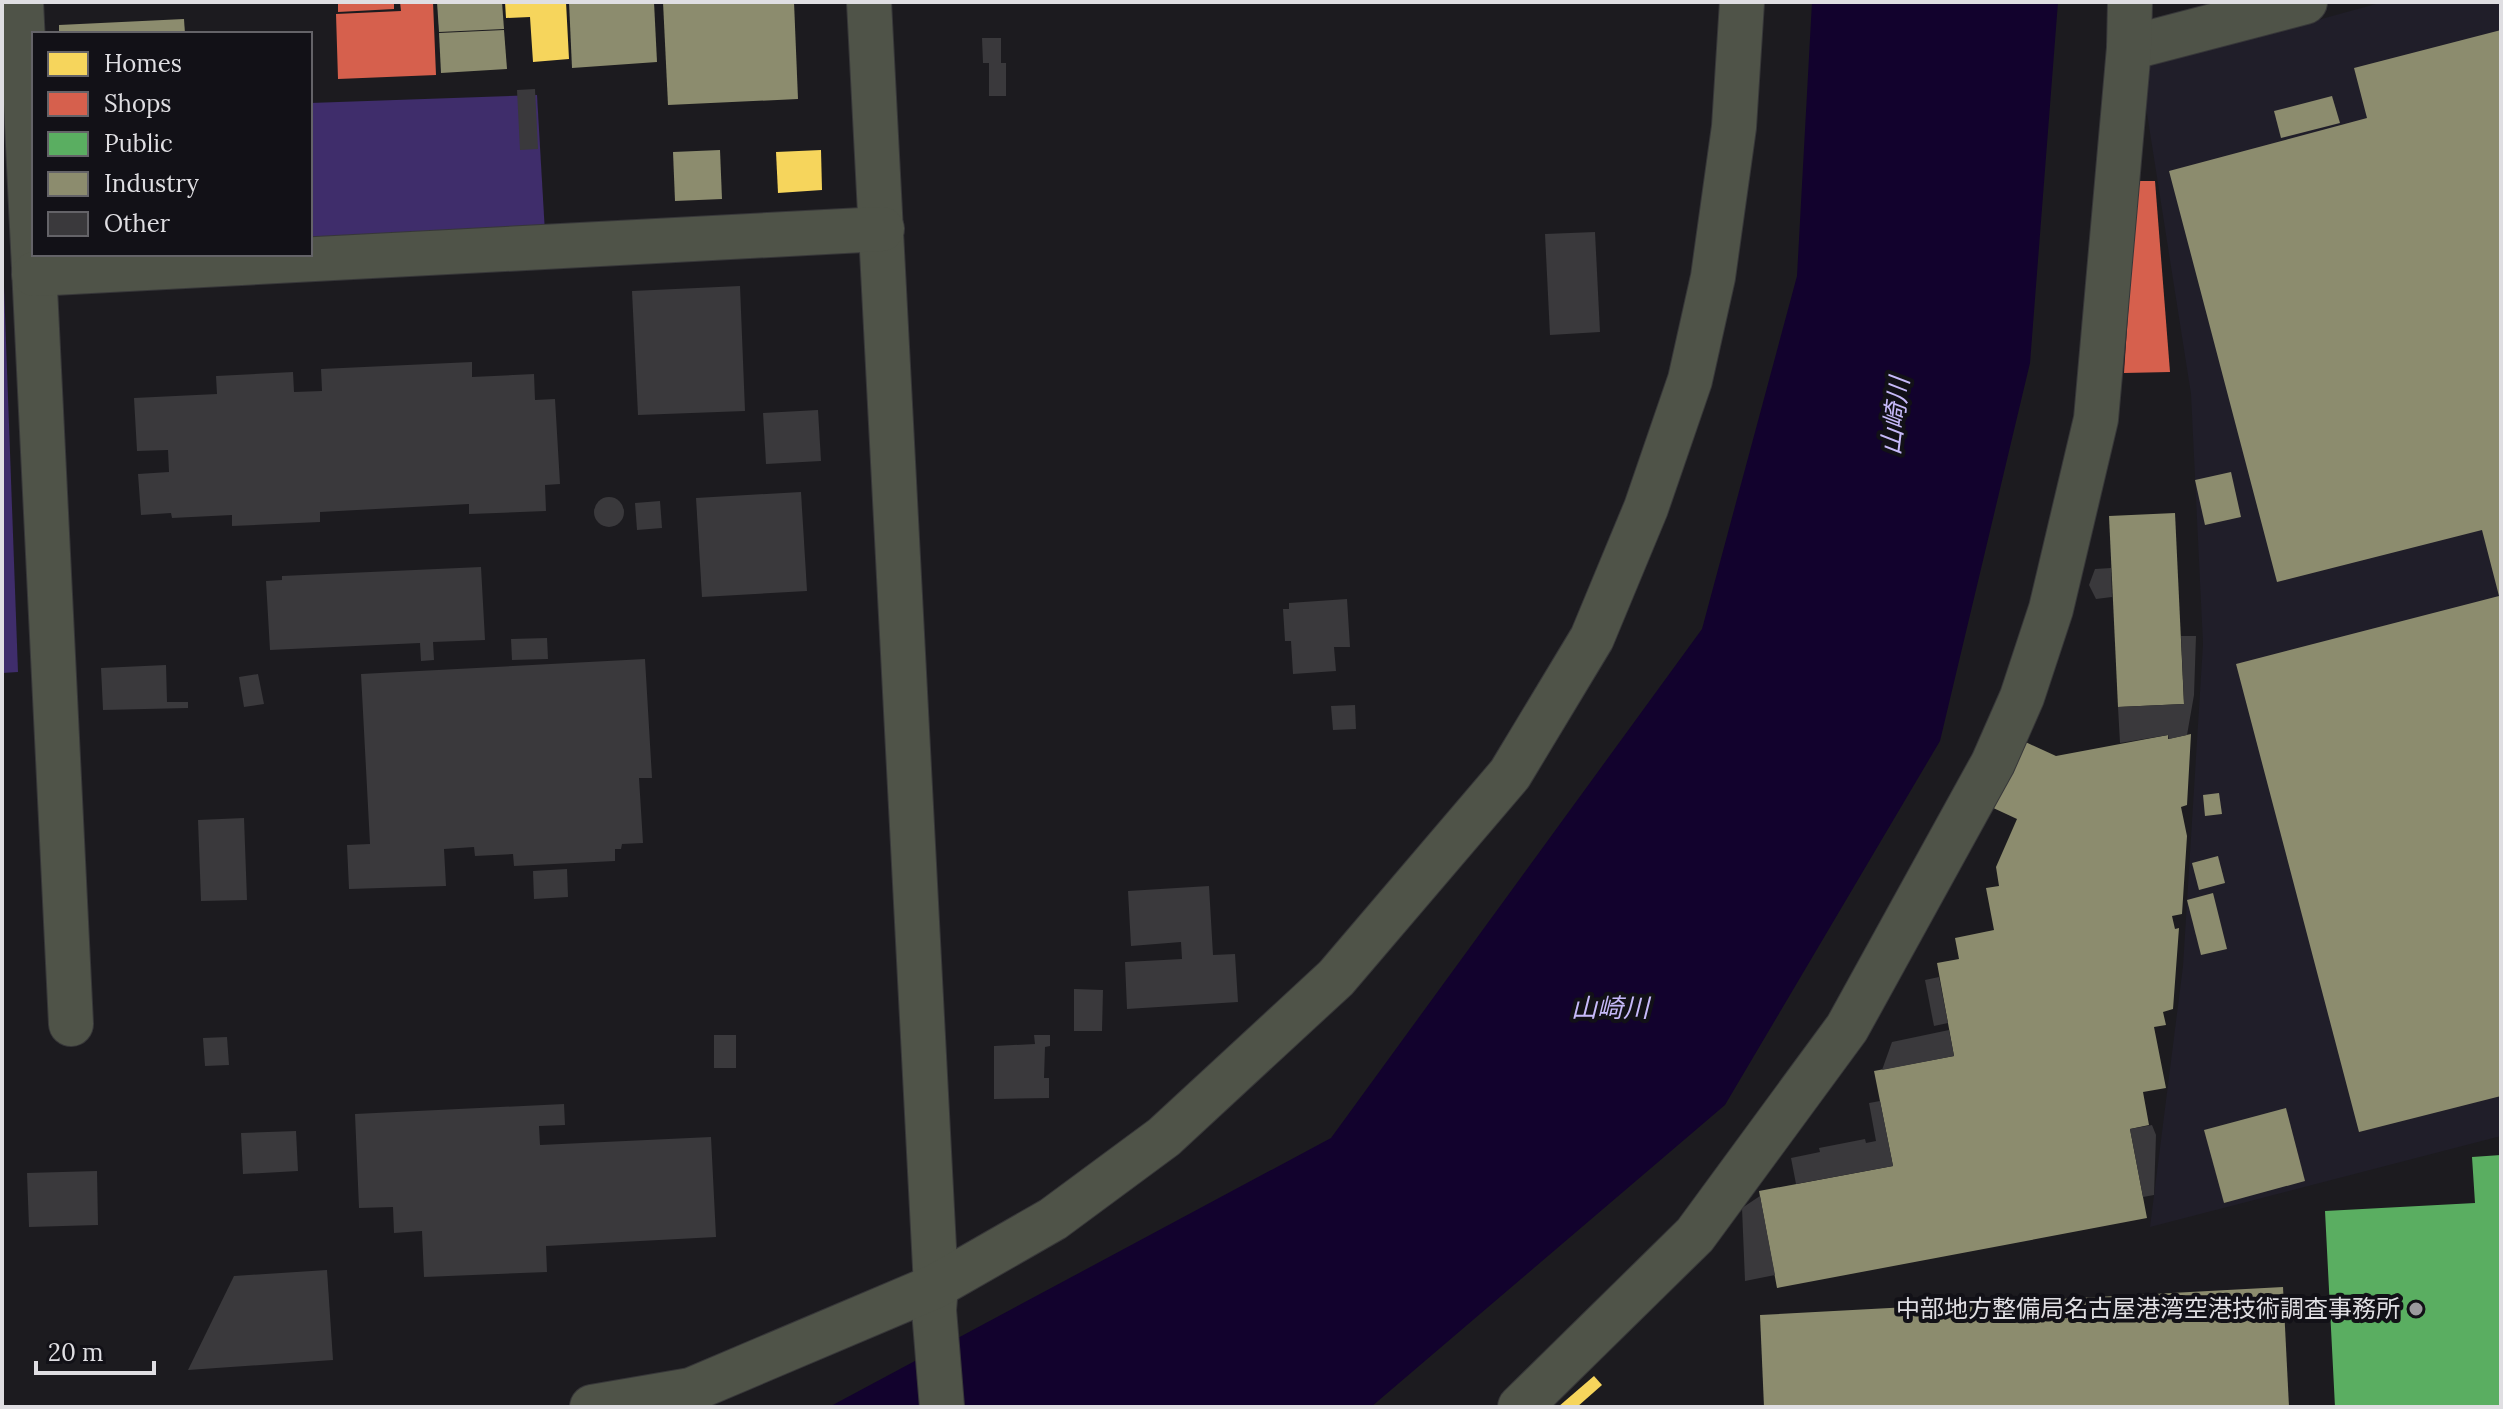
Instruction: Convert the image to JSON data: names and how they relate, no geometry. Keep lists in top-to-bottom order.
{
  "water": ["山崎川"],
  "places": ["中部地方整備局名古屋港湾空港技術調査事務所"],
  "legend": [
    "Homes",
    "Shops",
    "Public",
    "Industry",
    "Other"
  ],
  "scale_bar": "20 m"
}
